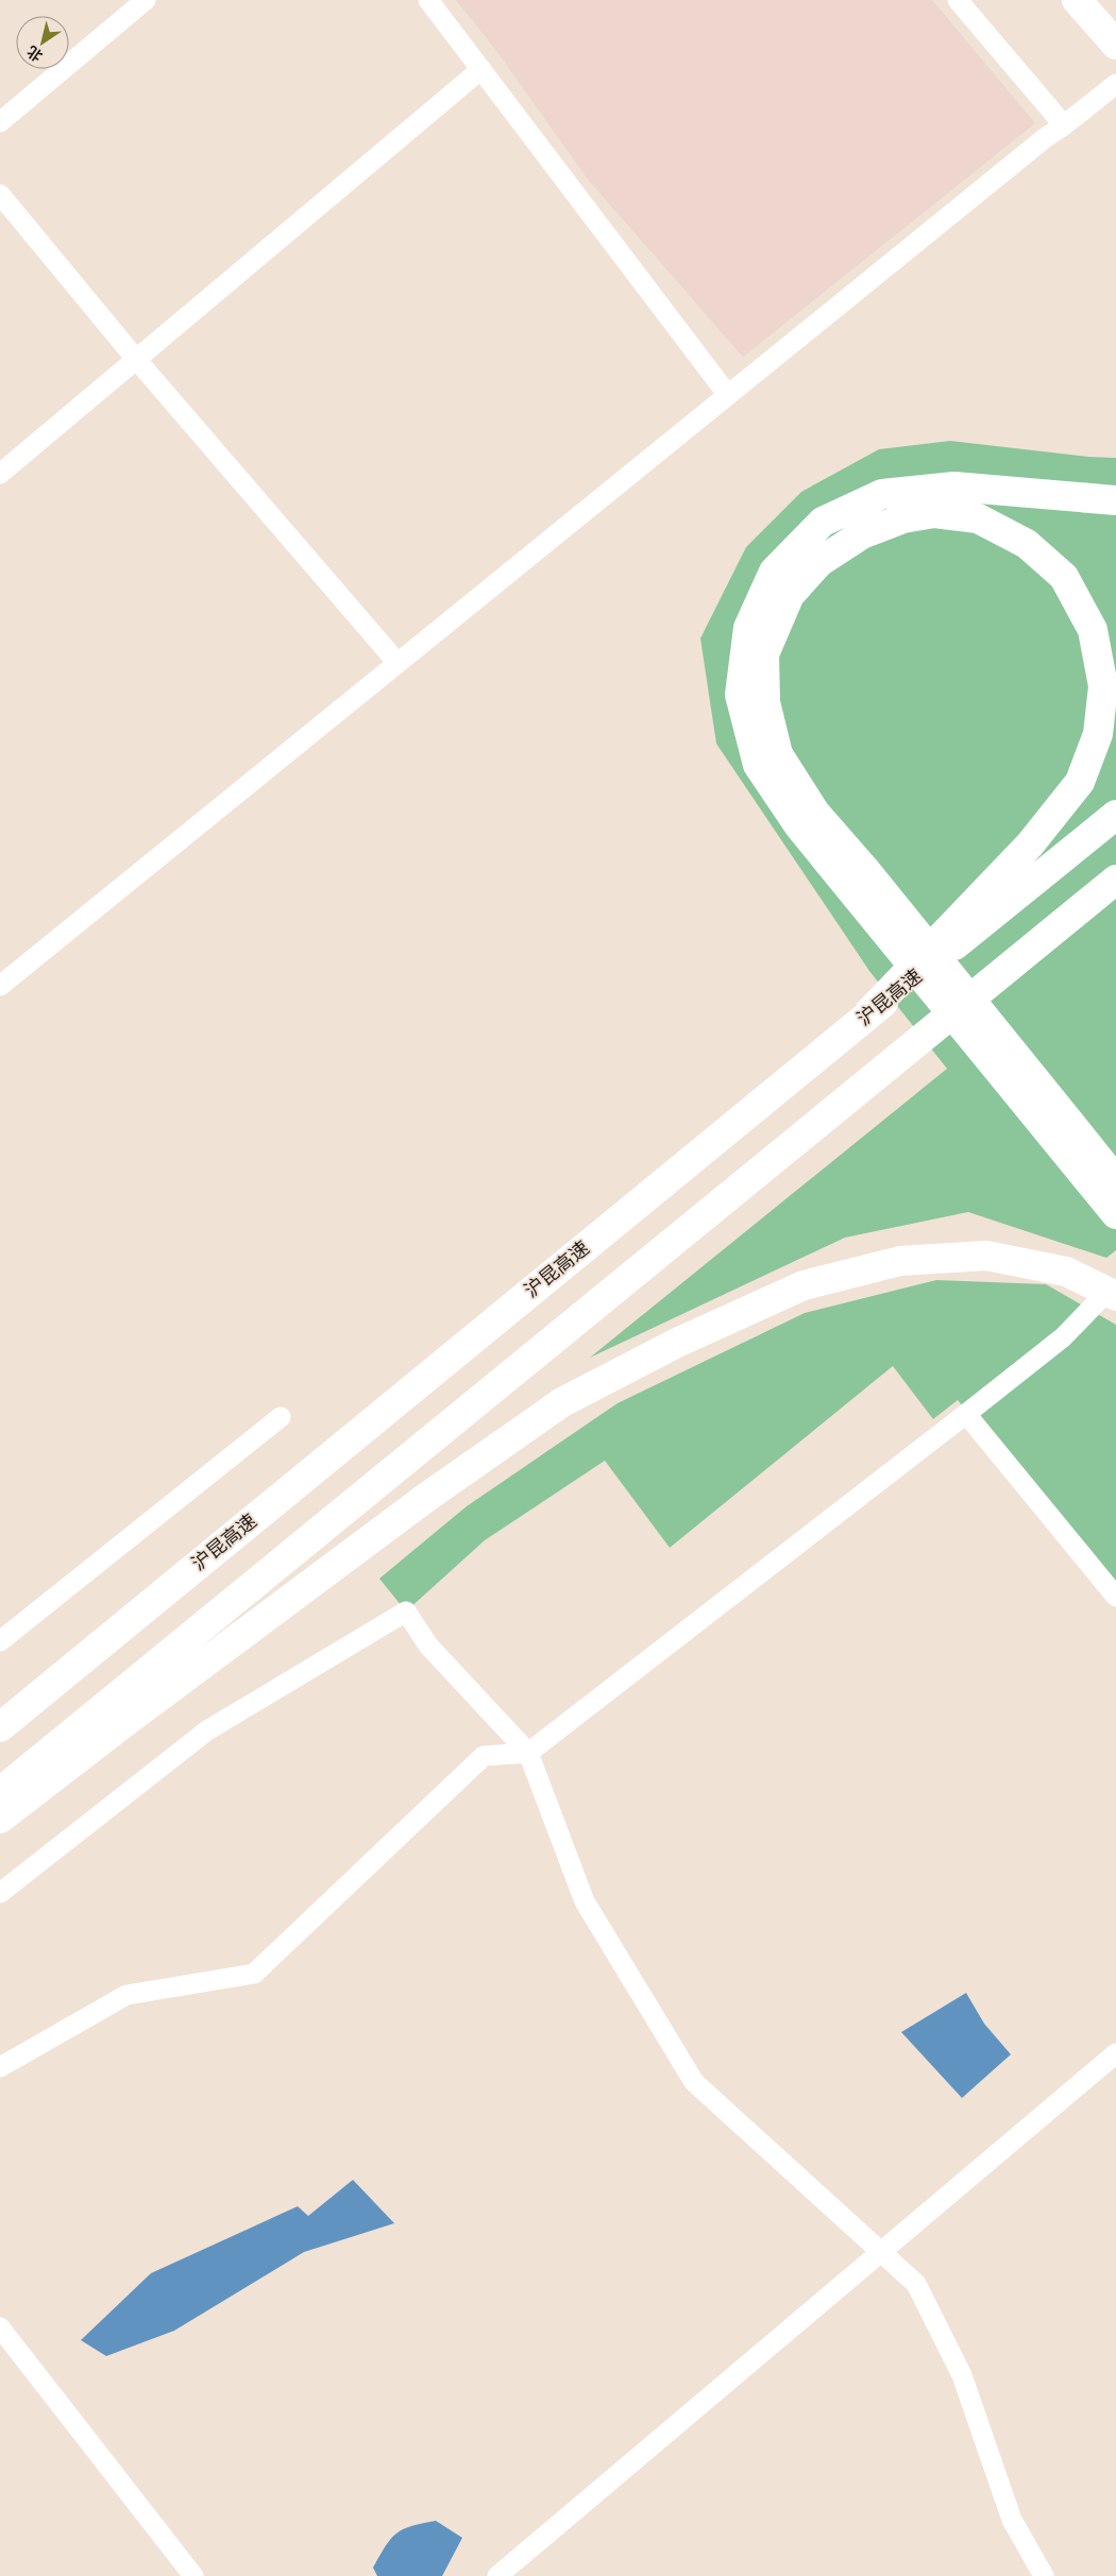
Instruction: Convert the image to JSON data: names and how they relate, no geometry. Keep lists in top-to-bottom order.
{
  "streets": {
    "highway": ["沪昆高速"]
  },
  "north": "bottom left"
}
